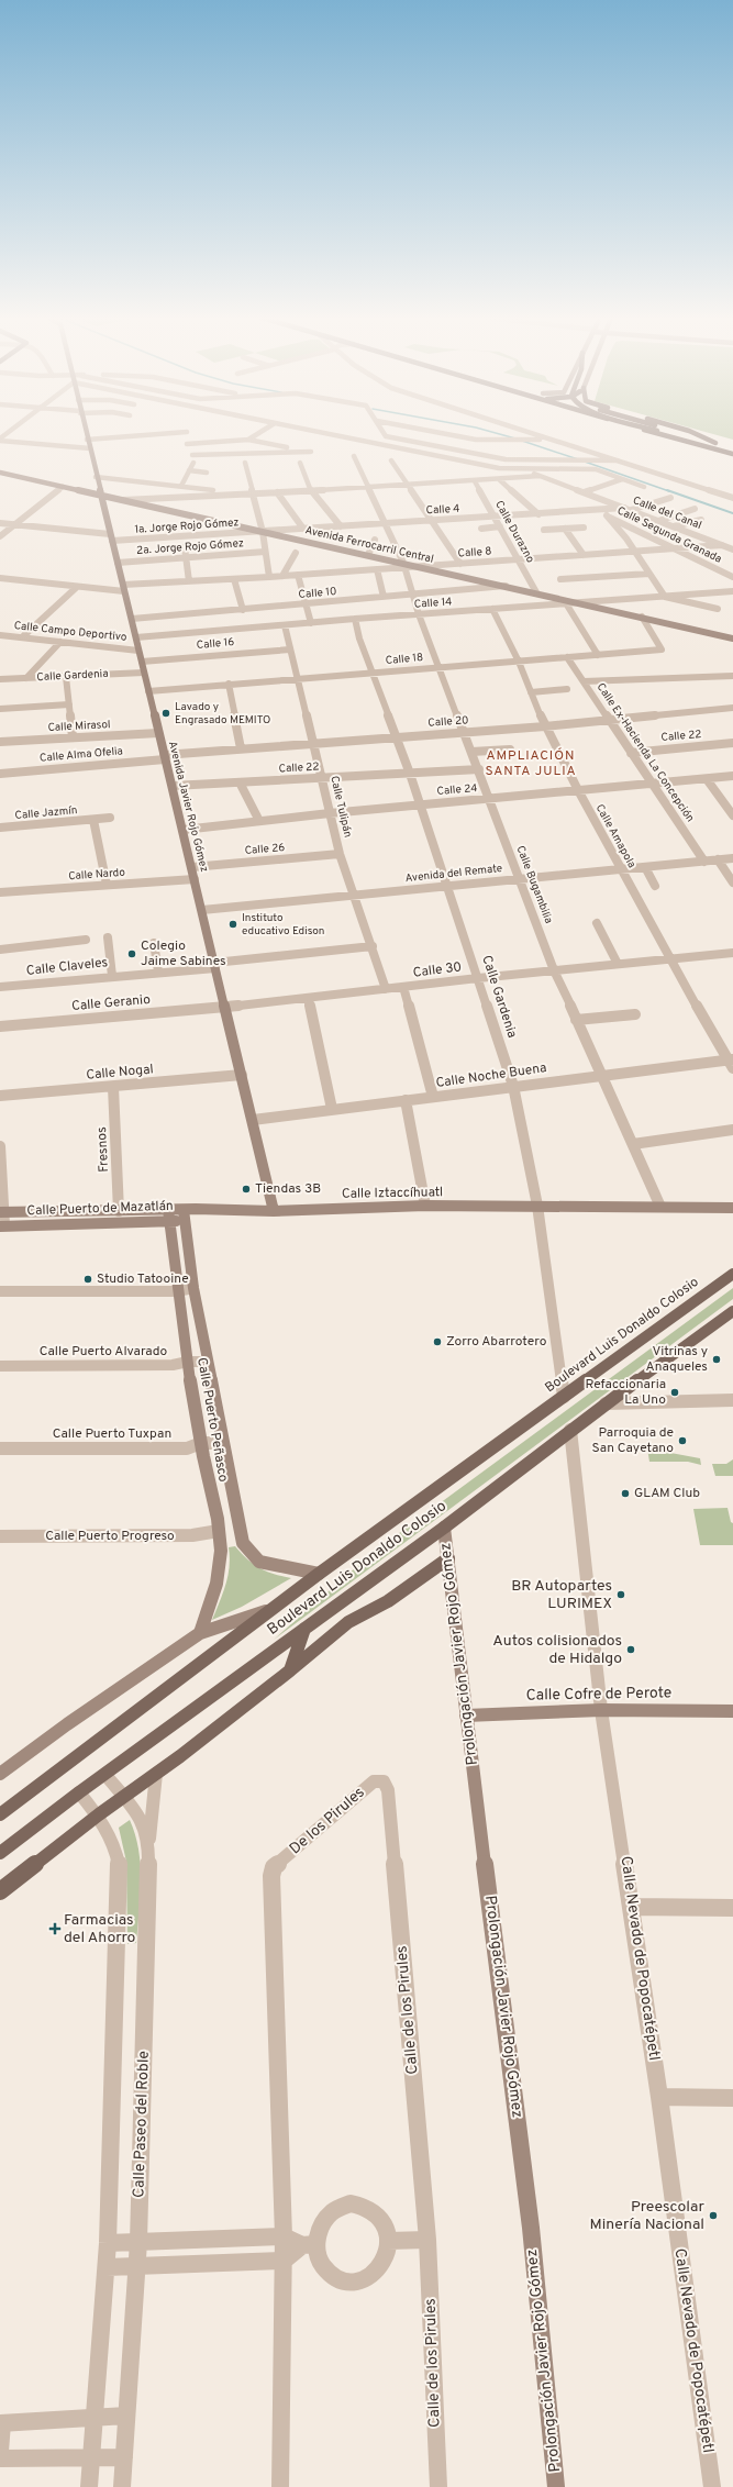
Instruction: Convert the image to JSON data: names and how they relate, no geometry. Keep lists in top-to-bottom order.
{
  "streets": {
    "main road": ["Boulevard Luis Donaldo Colosio"],
    "street": [
      "Calle 4",
      "Calle del Canal",
      "1a. Jorge Rojo Gómez",
      "Calle Durazno",
      "Calle Segunda Granada",
      "Avenida Ferrocarril Central",
      "2a. Jorge Rojo Gómez",
      "Calle 8",
      "Calle 10",
      "Calle 14",
      "Calle Campo Deportivo",
      "Calle 16",
      "Calle 18",
      "Calle Gardenia",
      "Calle 20",
      "Calle Mirasol",
      "Calle 22",
      "Calle Ex-Hacienda La Concepción",
      "Calle Alma Ofelia",
      "Calle 24",
      "Avenida Javier Rojo Gómez",
      "Calle Tulipán",
      "Calle Jazmín",
      "Calle Amapola",
      "Calle 26",
      "Avenida del Remate",
      "Calle Nardo",
      "Calle Bugambilia",
      "Calle Claveles",
      "Calle 30",
      "Calle Geranio",
      "Calle Nogal",
      "Calle Noche Buena",
      "Fresnos",
      "Calle Iztaccíhuatl",
      "Calle Puerto de Mazatlán",
      "Calle Puerto Alvarado",
      "Calle Puerto Peñasco",
      "Calle Puerto Tuxpan",
      "Calle Puerto Progreso",
      "Prolongación Javier Rojo Gómez",
      "Calle Cofre de Perote",
      "De los Pirules",
      "Calle Nevado de Popocatépetl",
      "Calle de los Pirules",
      "Calle Paseo del Roble"
    ]
  },
  "crossings": [
    ["Calle 4", "Calle del Canal"],
    ["Calle 4", "1a. Jorge Rojo Gómez"],
    ["Calle 4", "Calle Durazno"],
    ["Calle 4", "Calle Segunda Granada"],
    ["Calle 4", "Avenida Ferrocarril Central"],
    ["Calle 4", "Calle Bugambilia"],
    ["Calle del Canal", "Calle 8"],
    ["1a. Jorge Rojo Gómez", "Avenida Ferrocarril Central"],
    ["1a. Jorge Rojo Gómez", "Avenida Javier Rojo Gómez"],
    ["Calle Durazno", "Avenida Ferrocarril Central"],
    ["Calle Durazno", "Calle 8"],
    ["Calle Segunda Granada", "Calle 8"],
    ["Avenida Ferrocarril Central", "Calle 8"],
    ["Avenida Ferrocarril Central", "Calle 10"],
    ["Avenida Ferrocarril Central", "Calle 14"],
    ["Avenida Ferrocarril Central", "Calle 18"],
    ["Avenida Ferrocarril Central", "Avenida Javier Rojo Gómez"],
    ["Avenida Ferrocarril Central", "Calle Bugambilia"],
    ["2a. Jorge Rojo Gómez", "Avenida Javier Rojo Gómez"],
    ["Calle 10", "Avenida Javier Rojo Gómez"],
    ["Calle 10", "Calle Bugambilia"],
    ["Calle 14", "Calle Gardenia"],
    ["Calle 14", "Avenida Javier Rojo Gómez"],
    ["Calle 14", "Calle Tulipán"],
    ["Calle 14", "Calle Amapola"],
    ["Calle 14", "Calle Bugambilia"],
    ["Calle Campo Deportivo", "Avenida Javier Rojo Gómez"],
    ["Calle 16", "Avenida Javier Rojo Gómez"],
    ["Calle 16", "Calle Tulipán"],
    ["Calle 18", "Calle Gardenia"],
    ["Calle 18", "Calle Ex-Hacienda La Concepción"],
    ["Calle 18", "Avenida Javier Rojo Gómez"],
    ["Calle 18", "Calle Tulipán"],
    ["Calle 18", "Calle Amapola"],
    ["Calle 18", "Calle Bugambilia"],
    ["Calle Gardenia", "Calle 20"],
    ["Calle Gardenia", "Calle 22"],
    ["Calle Gardenia", "Calle 24"],
    ["Calle Gardenia", "Avenida Javier Rojo Gómez"],
    ["Calle Gardenia", "Avenida del Remate"],
    ["Calle Gardenia", "Calle 30"],
    ["Calle Gardenia", "Calle Noche Buena"],
    ["Calle Gardenia", "Calle Iztaccíhuatl"],
    ["Calle Gardenia", "Boulevard Luis Donaldo Colosio"],
    ["Calle 20", "Calle Ex-Hacienda La Concepción"],
    ["Calle 20", "Calle Alma Ofelia"],
    ["Calle 20", "Avenida Javier Rojo Gómez"],
    ["Calle 20", "Calle Tulipán"],
    ["Calle 20", "Calle Amapola"],
    ["Calle 20", "Calle Bugambilia"],
    ["Calle Mirasol", "Avenida Javier Rojo Gómez"],
    ["Calle 22", "Calle Ex-Hacienda La Concepción"],
    ["Calle 22", "Avenida Javier Rojo Gómez"],
    ["Calle 22", "Calle Tulipán"],
    ["Calle 22", "Calle Bugambilia"],
    ["Calle Ex-Hacienda La Concepción", "Calle 24"],
    ["Calle Ex-Hacienda La Concepción", "Avenida del Remate"],
    ["Calle Alma Ofelia", "Avenida Javier Rojo Gómez"],
    ["Calle 24", "Avenida Javier Rojo Gómez"],
    ["Calle 24", "Calle Tulipán"],
    ["Calle 24", "Calle Amapola"],
    ["Calle 24", "Calle Bugambilia"],
    ["Avenida Javier Rojo Gómez", "Calle 26"],
    ["Avenida Javier Rojo Gómez", "Avenida del Remate"],
    ["Avenida Javier Rojo Gómez", "Calle Nardo"],
    ["Avenida Javier Rojo Gómez", "Calle Claveles"],
    ["Avenida Javier Rojo Gómez", "Calle 30"],
    ["Avenida Javier Rojo Gómez", "Calle Geranio"],
    ["Avenida Javier Rojo Gómez", "Calle Nogal"],
    ["Avenida Javier Rojo Gómez", "Calle Noche Buena"],
    ["Avenida Javier Rojo Gómez", "Calle Iztaccíhuatl"],
    ["Calle Tulipán", "Calle 26"],
    ["Calle Tulipán", "Avenida del Remate"],
    ["Calle Tulipán", "Calle Claveles"],
    ["Calle Tulipán", "Calle 30"],
    ["Calle Amapola", "Avenida del Remate"],
    ["Calle Amapola", "Calle 30"],
    ["Calle Amapola", "Calle Noche Buena"],
    ["Avenida del Remate", "Calle Bugambilia"],
    ["Calle Bugambilia", "Calle 30"],
    ["Calle Bugambilia", "Calle Noche Buena"],
    ["Calle Bugambilia", "Calle Iztaccíhuatl"],
    ["Calle 30", "Calle Geranio"],
    ["Calle Nogal", "Fresnos"],
    ["Calle Iztaccíhuatl", "Calle Puerto de Mazatlán"],
    ["Calle Iztaccíhuatl", "Calle Puerto Peñasco"],
    ["Calle Puerto de Mazatlán", "Calle Puerto Peñasco"],
    ["Boulevard Luis Donaldo Colosio", "Calle Puerto Peñasco"],
    ["Boulevard Luis Donaldo Colosio", "Prolongación Javier Rojo Gómez"],
    ["Boulevard Luis Donaldo Colosio", "Calle Nevado de Popocatépetl"],
    ["Boulevard Luis Donaldo Colosio", "Calle Paseo del Roble"],
    ["Calle Puerto Alvarado", "Calle Puerto Peñasco"],
    ["Calle Puerto Peñasco", "Calle Puerto Tuxpan"],
    ["Calle Puerto Peñasco", "Calle Puerto Progreso"],
    ["Prolongación Javier Rojo Gómez", "Calle Cofre de Perote"],
    ["Calle Cofre de Perote", "Calle Nevado de Popocatépetl"],
    ["De los Pirules", "Calle de los Pirules"]
  ],
  "districts": ["AMPLIACIÓN SANTA JULIA"],
  "places": {
    "other": [
      "Lavado y Engrasado MEMITO",
      "Instituto educativo Edison",
      "Colegio Jaime Sabines",
      "Tiendas 3B",
      "Studio Tatooine",
      "Zorro Abarrotero",
      "Vitrinas y Anaqueles",
      "Refaccionaria La Uno",
      "Parroquia de San Cayetano",
      "GLAM Club",
      "BR Autopartes LURIMEX",
      "Autos colisionados de Hidalgo",
      "Preescolar Minería Nacional"
    ],
    "health": ["Farmacias del Ahorro"]
  }
}
